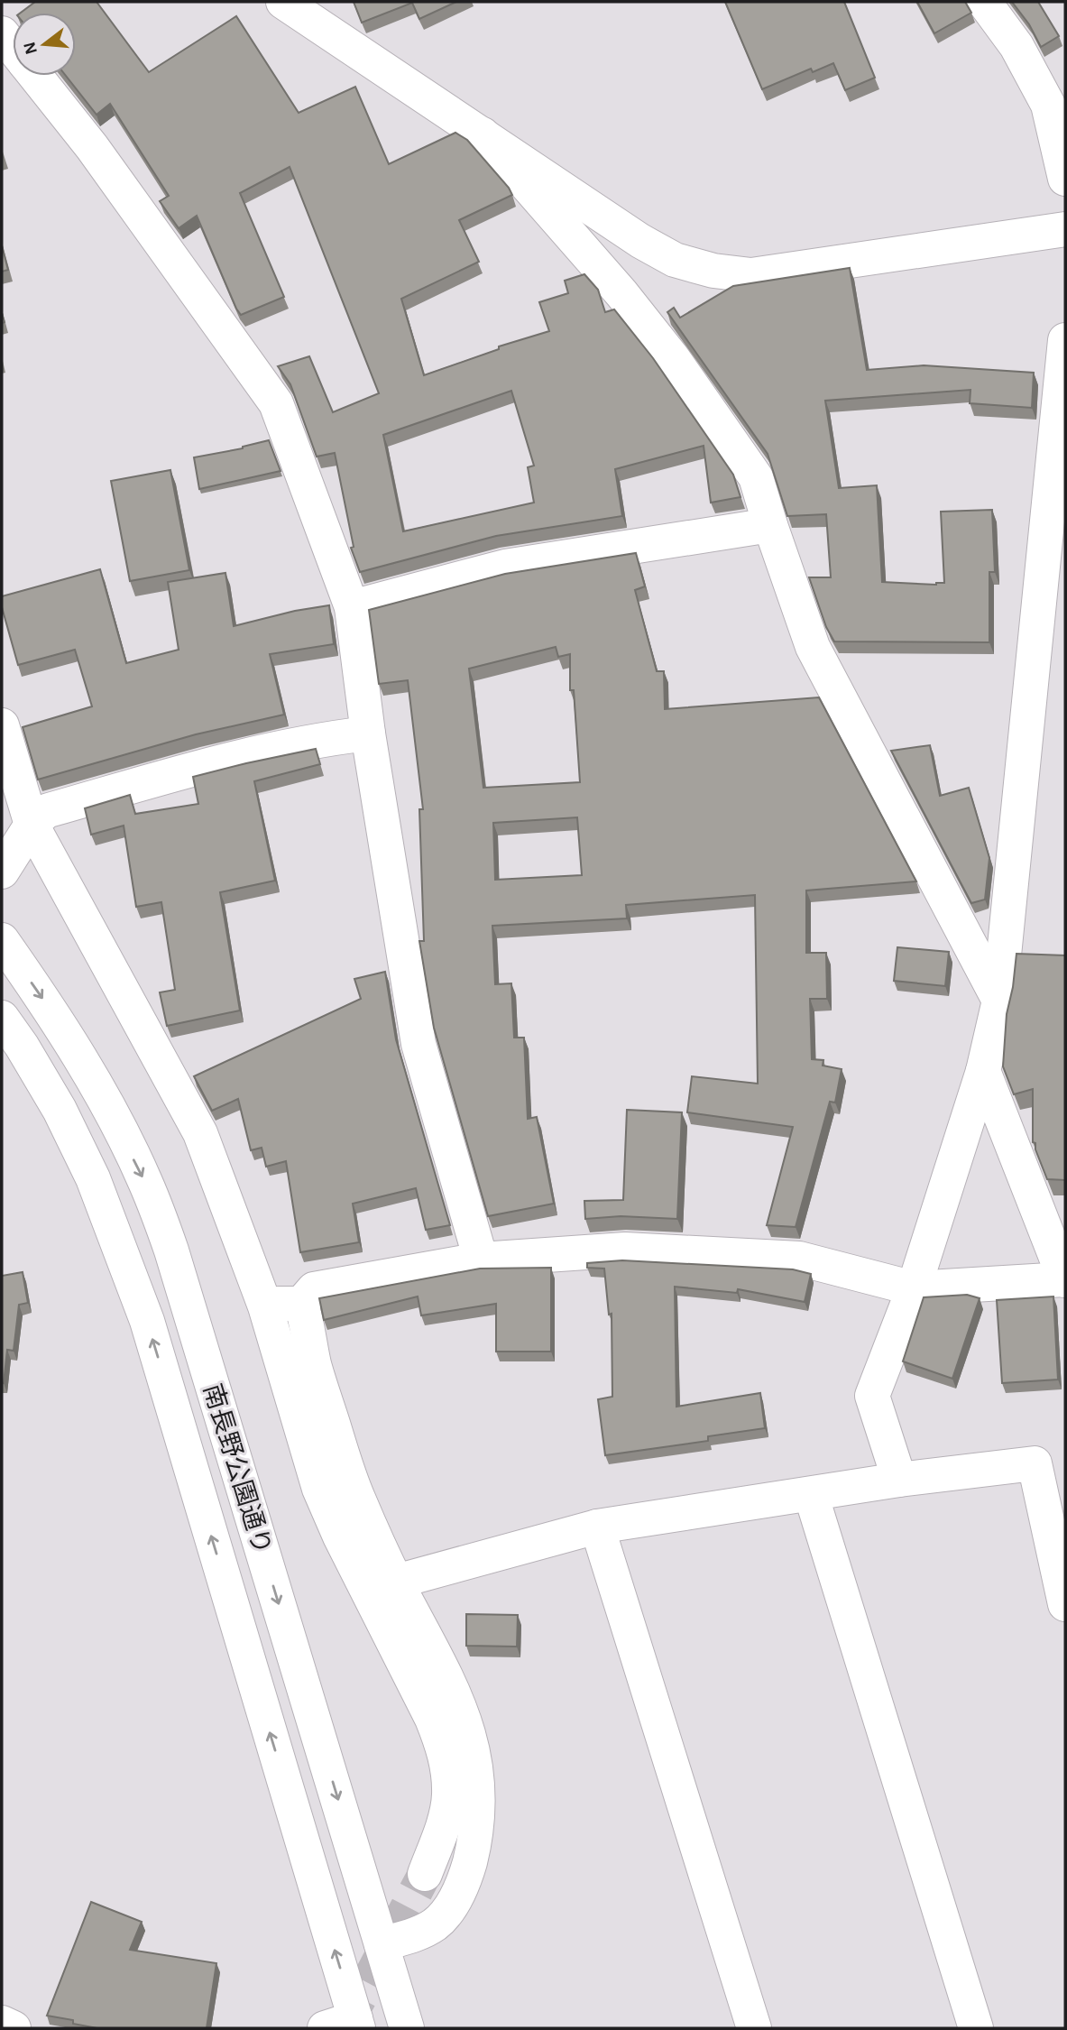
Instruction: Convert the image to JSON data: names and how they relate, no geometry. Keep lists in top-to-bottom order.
{
  "streets": {
    "street": ["南長野公園通り"]
  },
  "north": "left"
}
